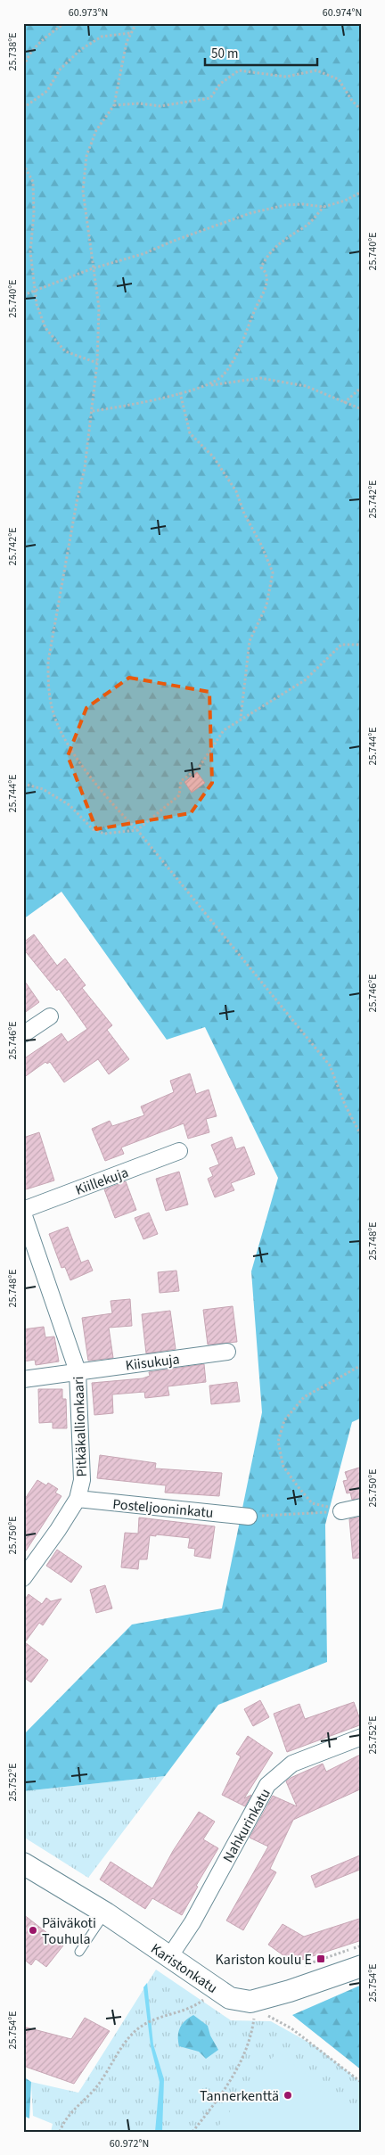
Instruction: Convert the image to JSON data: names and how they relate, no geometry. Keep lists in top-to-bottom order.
{
  "streets": {
    "street": [
      "Kiillekuja",
      "Kiisukuja",
      "Pitkäkallionkaari",
      "Posteljooninkatu",
      "Nahkurinkatu",
      "Karistonkatu"
    ]
  },
  "crossings": [
    ["Kiisukuja", "Pitkäkallionkaari"],
    ["Pitkäkallionkaari", "Posteljooninkatu"],
    ["Nahkurinkatu", "Karistonkatu"]
  ],
  "places": {
    "other": ["Päiväkoti Touhula", "Tannerkenttä"],
    "transit": ["Kariston koulu E"]
  },
  "scale_bar": "50 m",
  "coordinates": [
    "60.973°N",
    "60.974°N",
    "25.738°E",
    "25.740°E",
    "25.742°E",
    "25.744°E",
    "25.746°E",
    "25.748°E",
    "25.750°E",
    "25.752°E",
    "25.754°E",
    "60.972°N"
  ]
}
